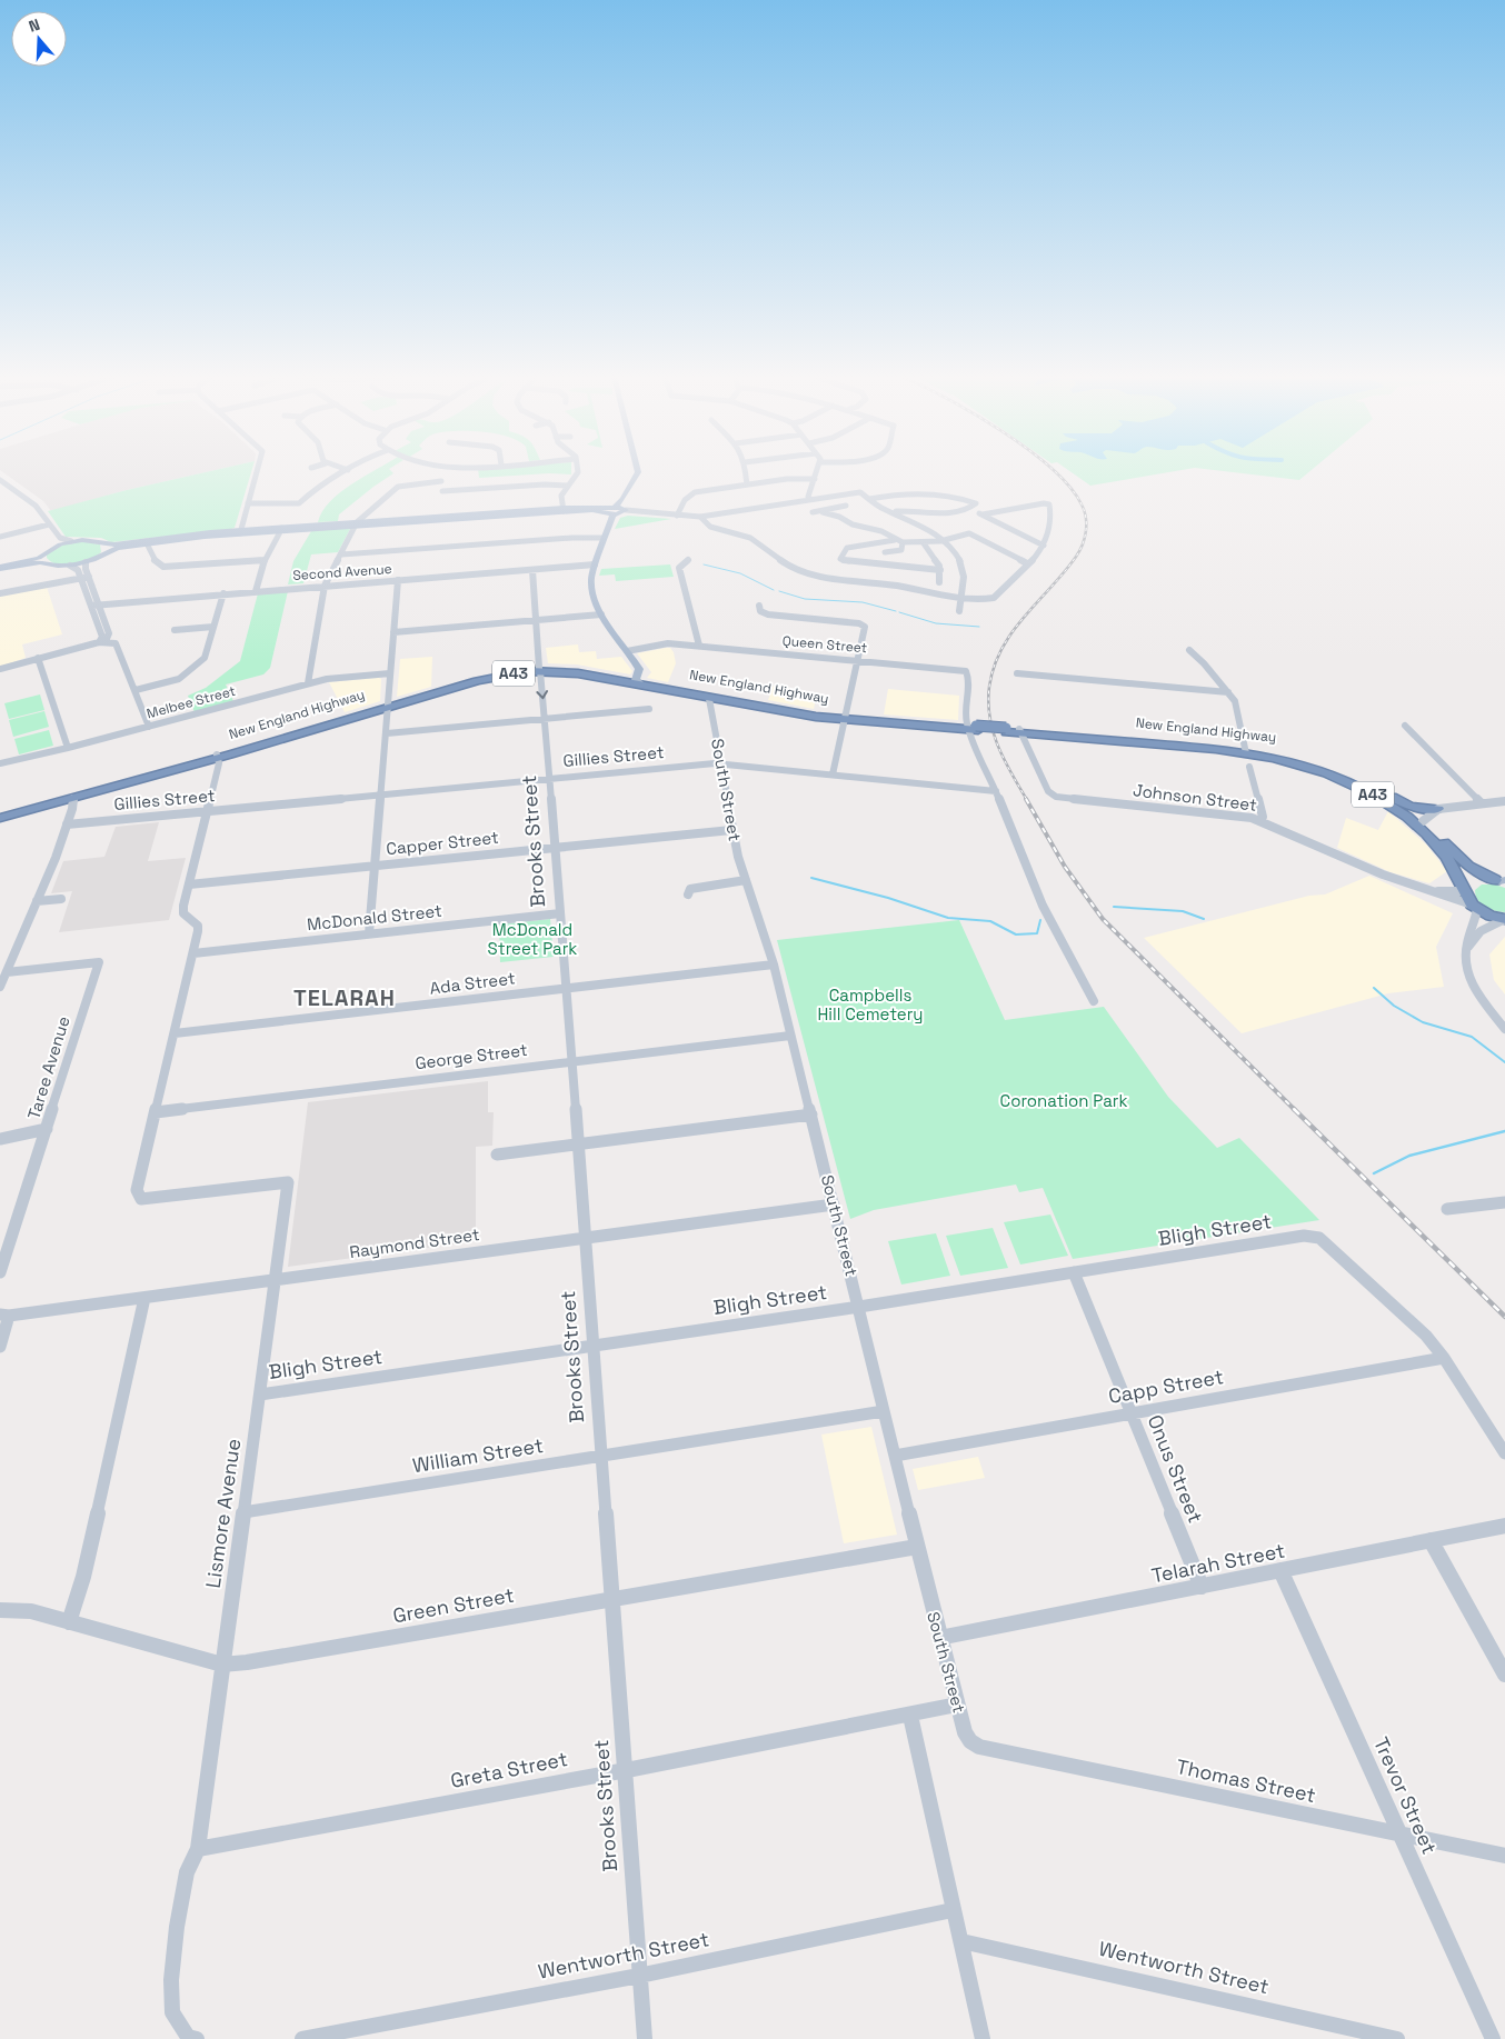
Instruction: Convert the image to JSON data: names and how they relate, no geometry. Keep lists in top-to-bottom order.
{
  "streets": {
    "highway": ["A43", "New England Highway"],
    "street": [
      "Second Avenue",
      "Queen Street",
      "Melbee Street",
      "Gillies Street",
      "South Street",
      "Johnson Street",
      "Brooks Street",
      "Capper Street",
      "McDonald Street",
      "Ada Street",
      "George Street",
      "Taree Avenue",
      "Bligh Street",
      "Raymond Street",
      "Capp Street",
      "William Street",
      "Onus Street",
      "Lismore Avenue",
      "Telarah Street",
      "Green Street",
      "Greta Street",
      "Thomas Street",
      "Trevor Street",
      "Wentworth Street"
    ]
  },
  "crossings": [
    ["Second Avenue", "Brooks Street"],
    ["Queen Street", "New England Highway"],
    ["A43", "New England Highway"],
    ["A43", "Johnson Street"],
    ["New England Highway", "South Street"],
    ["New England Highway", "Johnson Street"],
    ["New England Highway", "Brooks Street"],
    ["Gillies Street", "South Street"],
    ["Gillies Street", "Brooks Street"],
    ["South Street", "Capper Street"],
    ["South Street", "Ada Street"],
    ["South Street", "George Street"],
    ["South Street", "Bligh Street"],
    ["South Street", "Raymond Street"],
    ["South Street", "Capp Street"],
    ["South Street", "William Street"],
    ["South Street", "Telarah Street"],
    ["South Street", "Green Street"],
    ["South Street", "Greta Street"],
    ["South Street", "Thomas Street"],
    ["Brooks Street", "Capper Street"],
    ["Brooks Street", "McDonald Street"],
    ["Brooks Street", "Ada Street"],
    ["Brooks Street", "George Street"],
    ["Brooks Street", "Bligh Street"],
    ["Brooks Street", "Raymond Street"],
    ["Brooks Street", "William Street"],
    ["Brooks Street", "Green Street"],
    ["Brooks Street", "Greta Street"],
    ["Brooks Street", "Wentworth Street"],
    ["George Street", "Lismore Avenue"],
    ["Bligh Street", "Onus Street"],
    ["Bligh Street", "Lismore Avenue"],
    ["Raymond Street", "Lismore Avenue"],
    ["Capp Street", "Onus Street"],
    ["William Street", "Lismore Avenue"],
    ["Onus Street", "Telarah Street"],
    ["Lismore Avenue", "Green Street"],
    ["Lismore Avenue", "Greta Street"],
    ["Telarah Street", "Trevor Street"],
    ["Thomas Street", "Trevor Street"]
  ],
  "districts": ["TELARAH"],
  "parks": ["McDonald Street Park", "Campbells Hill Cemetery", "Coronation Park"],
  "north": "top"
}
